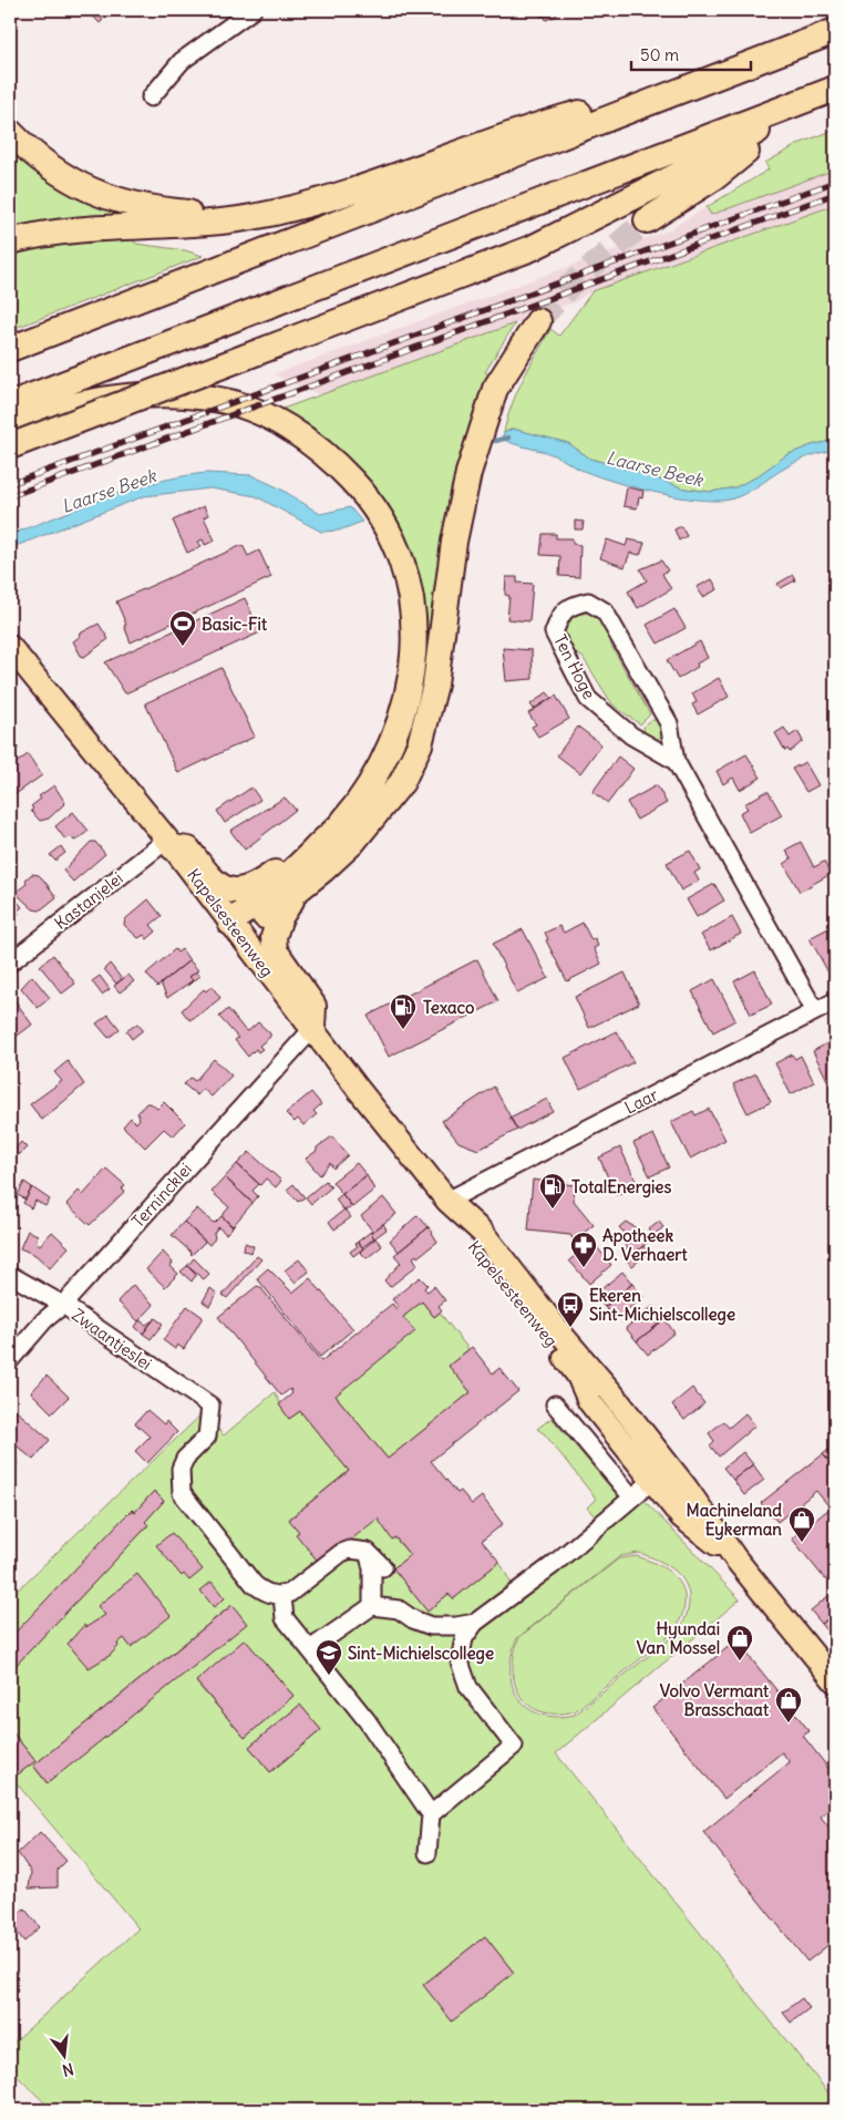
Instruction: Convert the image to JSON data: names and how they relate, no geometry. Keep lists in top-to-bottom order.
{
  "streets": {
    "main road": ["Kapelsesteenweg"],
    "street": [
      "Ten Hoge",
      "Kastanjelei",
      "Laar",
      "Ternincklei",
      "Zwaantjeslei"
    ]
  },
  "crossings": [
    ["Ten Hoge", "Laar"],
    ["Kastanjelei", "Kapelsesteenweg"],
    ["Kapelsesteenweg", "Laar"],
    ["Kapelsesteenweg", "Ternincklei"],
    ["Ternincklei", "Zwaantjeslei"]
  ],
  "water": ["Laarse Beek"],
  "places": {
    "sports": ["Basic-Fit"],
    "fuel station": ["Texaco", "TotalEnergies"],
    "pharmacy": ["Apotheek D. Verhaert"],
    "bus stop": ["Ekeren Sint-Michielscollege"],
    "shop": ["Machineland Eykerman", "Hyundai Van Mossel", "Volvo Vermant Brasschaat"],
    "school or university": ["Sint-Michielscollege"]
  },
  "scale_bar": "50 m",
  "north": "bottom"
}
